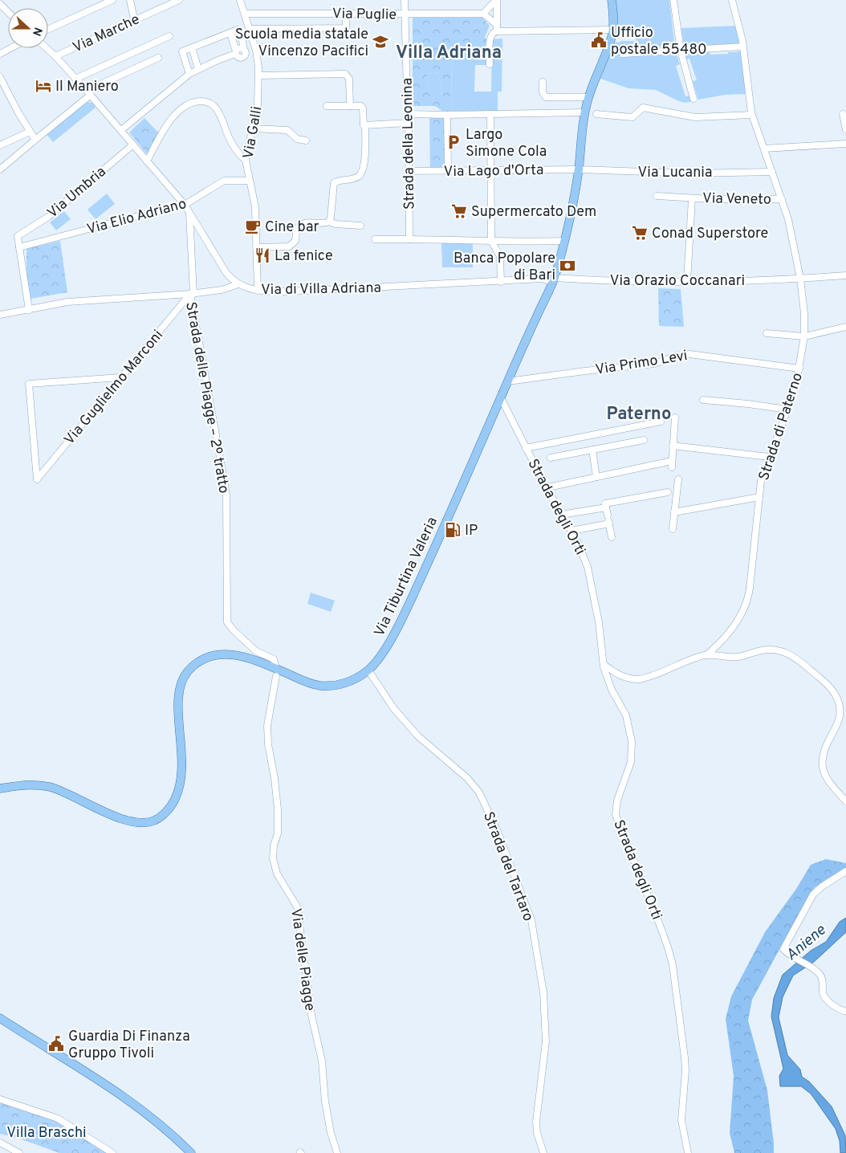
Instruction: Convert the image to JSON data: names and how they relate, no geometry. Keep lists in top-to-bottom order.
{
  "streets": {
    "main road": ["Via Tiburtina Valeria"],
    "street": [
      "Via Puglie",
      "Via Marche",
      "Via Galli",
      "Strada della Leonina",
      "Via Lago d'Orta",
      "Via Lucania",
      "Via Umbria",
      "Via Veneto",
      "Via Elio Adriano",
      "Via Orazio Coccanari",
      "Via di Villa Adriana",
      "Via Primo Levi",
      "Via Guglielmo Marconi",
      "Strada delle Piagge – 2º tratto",
      "Strada di Paterno",
      "Strada degli Orti",
      "Strada del Tartaro",
      "Via delle Piagge"
    ]
  },
  "crossings": [
    ["Via Puglie", "Via Galli"],
    ["Via Puglie", "Strada della Leonina"],
    ["Via Marche", "Via di Villa Adriana"],
    ["Via Galli", "Via Elio Adriano"],
    ["Via Galli", "Via di Villa Adriana"],
    ["Strada della Leonina", "Via Lago d'Orta"],
    ["Via Lago d'Orta", "Via Lucania"],
    ["Via Lago d'Orta", "Via Tiburtina Valeria"],
    ["Via Lucania", "Strada di Paterno"],
    ["Via Lucania", "Via Tiburtina Valeria"],
    ["Via Umbria", "Via Elio Adriano"],
    ["Via Umbria", "Via di Villa Adriana"],
    ["Via Veneto", "Strada di Paterno"],
    ["Via Elio Adriano", "Via di Villa Adriana"],
    ["Via Elio Adriano", "Via Guglielmo Marconi"],
    ["Via Elio Adriano", "Strada delle Piagge – 2º tratto"],
    ["Via Orazio Coccanari", "Via di Villa Adriana"],
    ["Via Orazio Coccanari", "Strada di Paterno"],
    ["Via Orazio Coccanari", "Via Tiburtina Valeria"],
    ["Via di Villa Adriana", "Via Tiburtina Valeria"],
    ["Via Primo Levi", "Strada di Paterno"],
    ["Via Primo Levi", "Via Tiburtina Valeria"],
    ["Via Guglielmo Marconi", "Strada delle Piagge – 2º tratto"],
    ["Strada delle Piagge – 2º tratto", "Via Tiburtina Valeria"],
    ["Strada delle Piagge – 2º tratto", "Via delle Piagge"],
    ["Strada degli Orti", "Via Tiburtina Valeria"],
    ["Via Tiburtina Valeria", "Strada del Tartaro"],
    ["Via Tiburtina Valeria", "Via delle Piagge"]
  ],
  "districts": ["Villa Adriana", "Paterno"],
  "water": ["Aniene"],
  "parks": ["Villa Braschi"],
  "places": {
    "public building": ["Ufficio postale 55480", "Guardia Di Finanza Gruppo Tivoli"],
    "school or university": ["Scuola media statale Vincenzo Pacifici"],
    "hotel": ["Il Maniero"],
    "parking": ["Largo Simone Cola"],
    "supermarket": ["Supermercato Dem", "Conad Superstore"],
    "cafe": ["Cine bar"],
    "restaurant": ["La fenice"],
    "bank": ["Banca Popolare di Bari"],
    "fuel station": ["IP"]
  },
  "north": "right"
}
